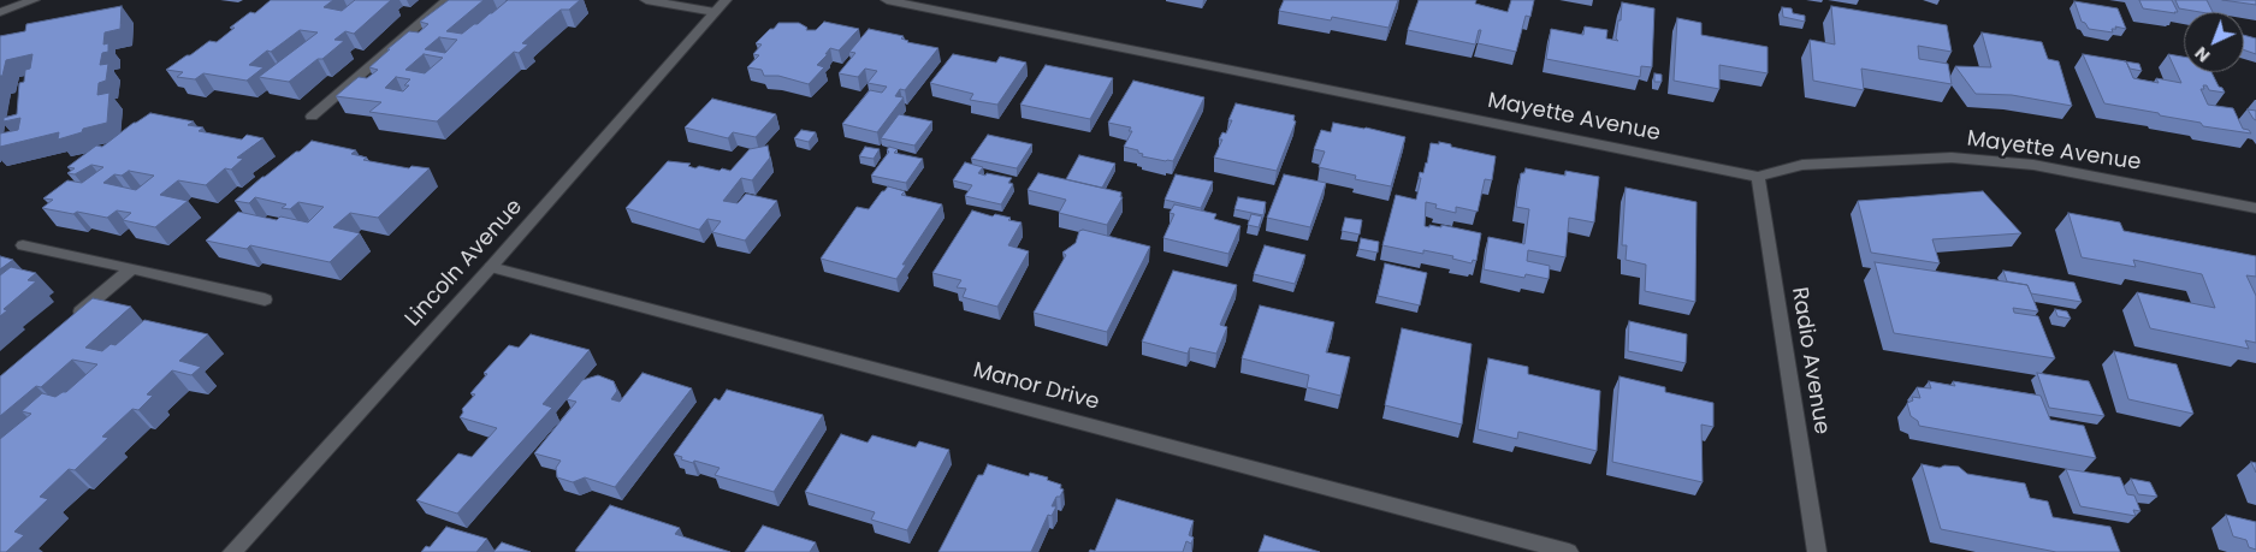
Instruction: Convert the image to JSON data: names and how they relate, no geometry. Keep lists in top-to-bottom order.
{
  "streets": {
    "street": [
      "Mayette Avenue",
      "Lincoln Avenue",
      "Radio Avenue",
      "Manor Drive"
    ]
  },
  "crossings": [
    ["Mayette Avenue", "Radio Avenue"],
    ["Lincoln Avenue", "Manor Drive"]
  ],
  "north": "bottom left"
}
